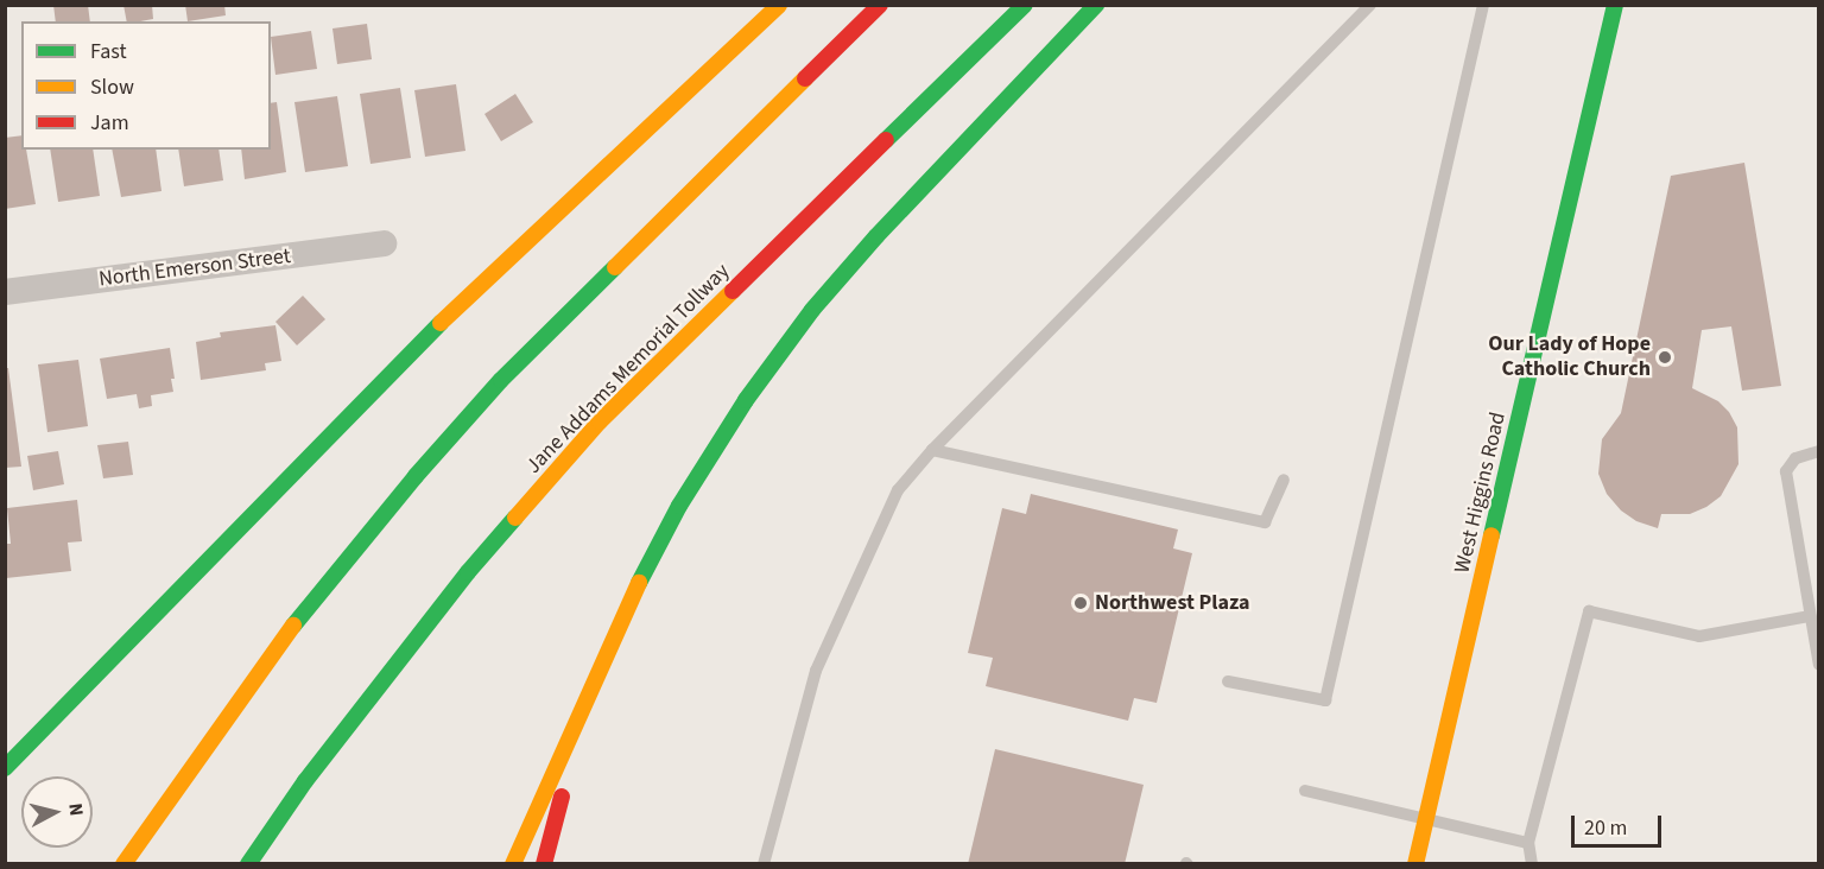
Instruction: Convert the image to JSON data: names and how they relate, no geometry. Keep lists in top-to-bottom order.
{
  "streets": {
    "main road": ["Jane Addams Memorial Tollway", "West Higgins Road"],
    "street": ["North Emerson Street"]
  },
  "places": ["Our Lady of Hope Catholic Church", "Northwest Plaza"],
  "legend": ["Fast", "Slow", "Jam"],
  "scale_bar": "20 m",
  "north": "right"
}
